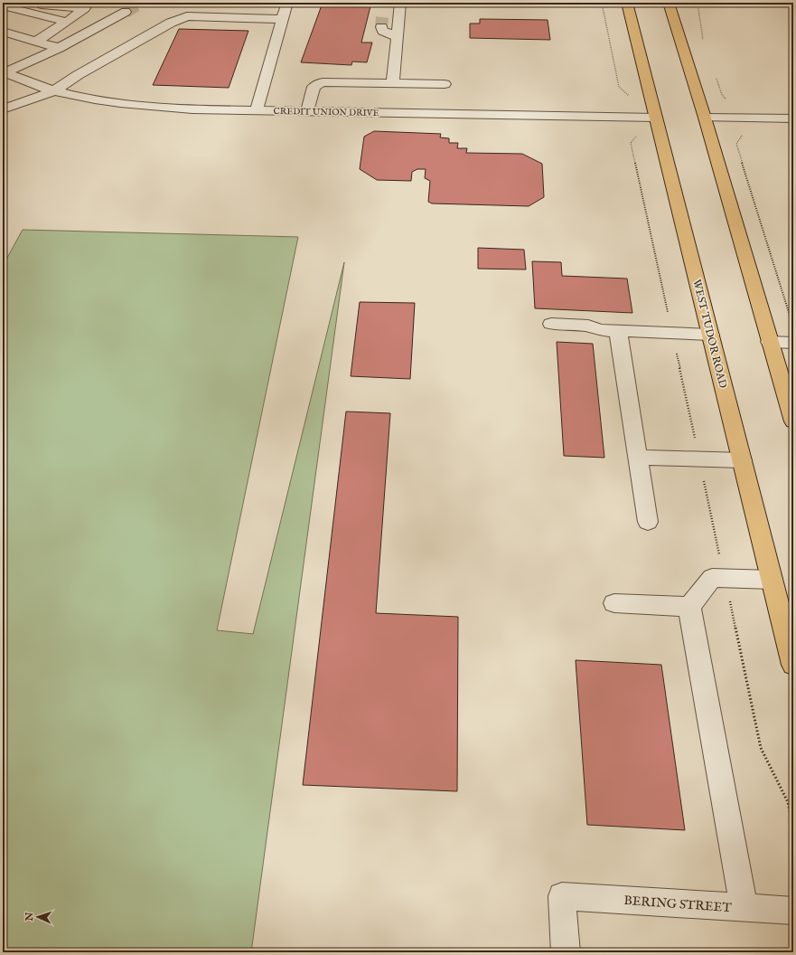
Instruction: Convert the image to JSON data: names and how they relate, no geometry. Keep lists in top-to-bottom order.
{
  "streets": {
    "main road": ["WEST TUDOR ROAD"],
    "street": ["CREDIT UNION DRIVE", "BERING STREET"]
  },
  "crossings": [
    ["CREDIT UNION DRIVE", "WEST TUDOR ROAD"]
  ],
  "north": "left"
}
